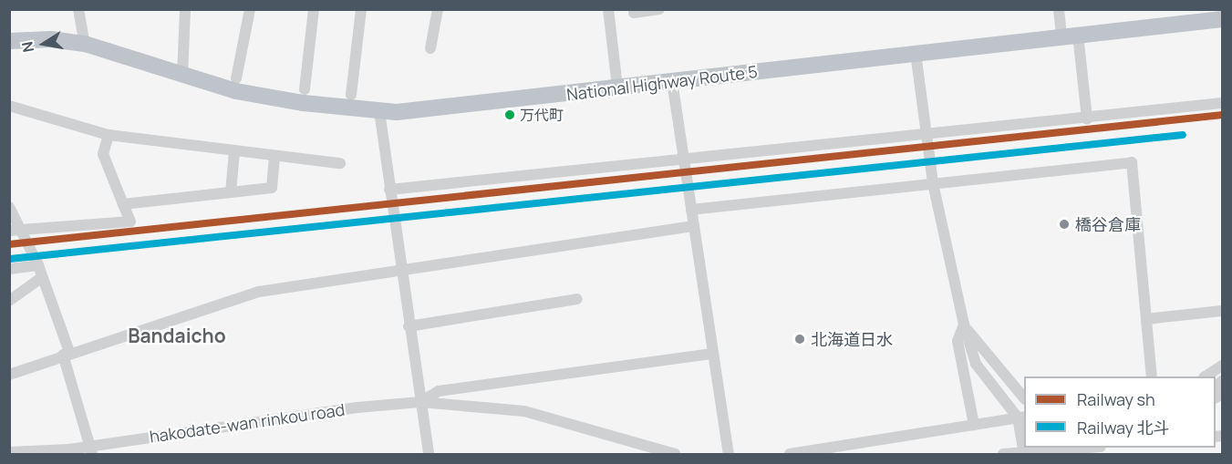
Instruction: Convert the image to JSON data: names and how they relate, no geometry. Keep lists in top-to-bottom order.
{
  "streets": {
    "highway": ["National Highway Route 5"],
    "street": ["hakodate-wan rinkou road"]
  },
  "districts": ["Bandaicho"],
  "places": ["万代町", "橋谷倉庫", "北海道日水"],
  "lines": ["rail line sh", "rail line 北斗"],
  "legend": ["Railway sh", "Railway 北斗"],
  "north": "left"
}
